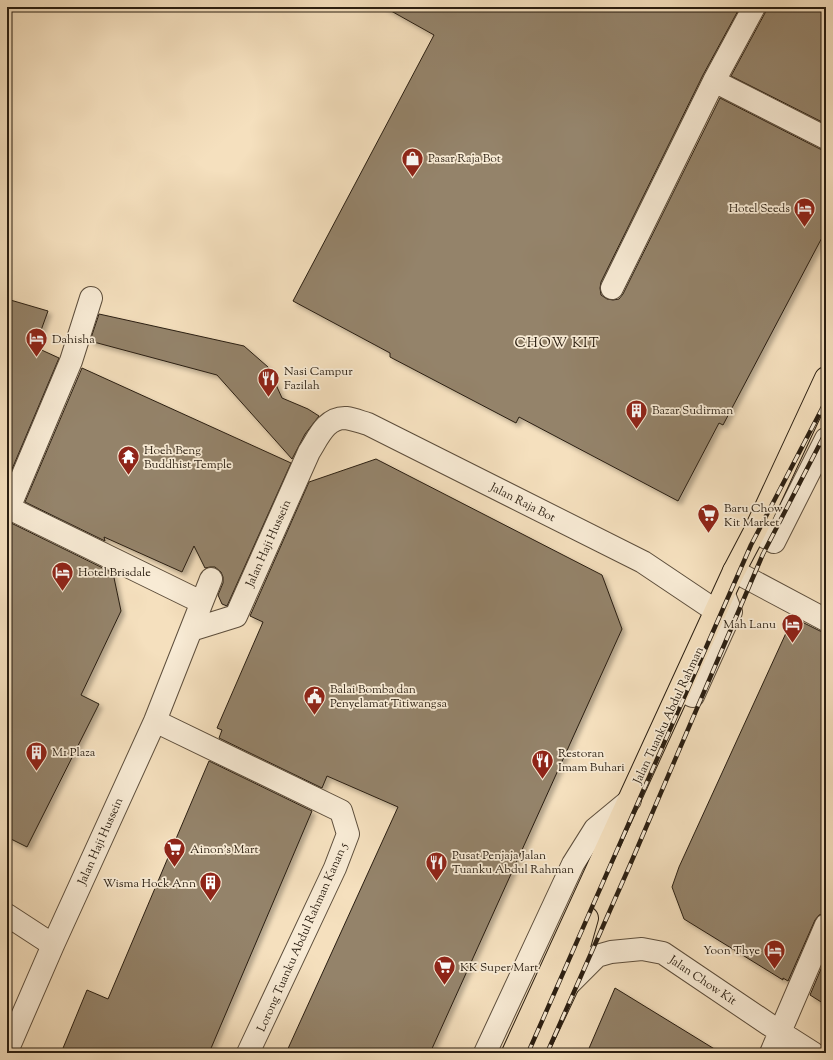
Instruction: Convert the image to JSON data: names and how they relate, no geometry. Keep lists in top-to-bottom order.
{
  "streets": {
    "main road": ["Jalan Tuanku Abdul Rahman"],
    "street": [
      "Jalan Raja Bot",
      "Jalan Haji Hussein",
      "Lorong Tuanku Abdul Rahman Kanan 5",
      "Jalan Chow Kit"
    ]
  },
  "crossings": [
    ["Jalan Raja Bot", "Jalan Haji Hussein"],
    ["Jalan Raja Bot", "Jalan Tuanku Abdul Rahman"],
    ["Jalan Haji Hussein", "Lorong Tuanku Abdul Rahman Kanan 5"]
  ],
  "districts": ["CHOW KIT"],
  "places": {
    "shop": ["Pasar Raja Bot"],
    "hotel": [
      "Hotel Seeds",
      "Dahisha",
      "Hotel Brisdale",
      "Mah Lanu",
      "Yoon Thye"
    ],
    "restaurant": ["Nasi Campur Fazilah", "Restoran Imam Buhari", "Pusat Penjaja Jalan Tuanku Abdul Rahman"],
    "building": ["Bazar Sudirman", "M1 Plaza", "Wisma Hock Ann"],
    "temple": ["Hoeh Beng Buddhist Temple"],
    "supermarket": ["Baru Chow Kit Market", "Ainon’s Mart", "KK Super Mart"],
    "public building": ["Balai Bomba dan Penyelamat Titiwangsa"]
  }
}
